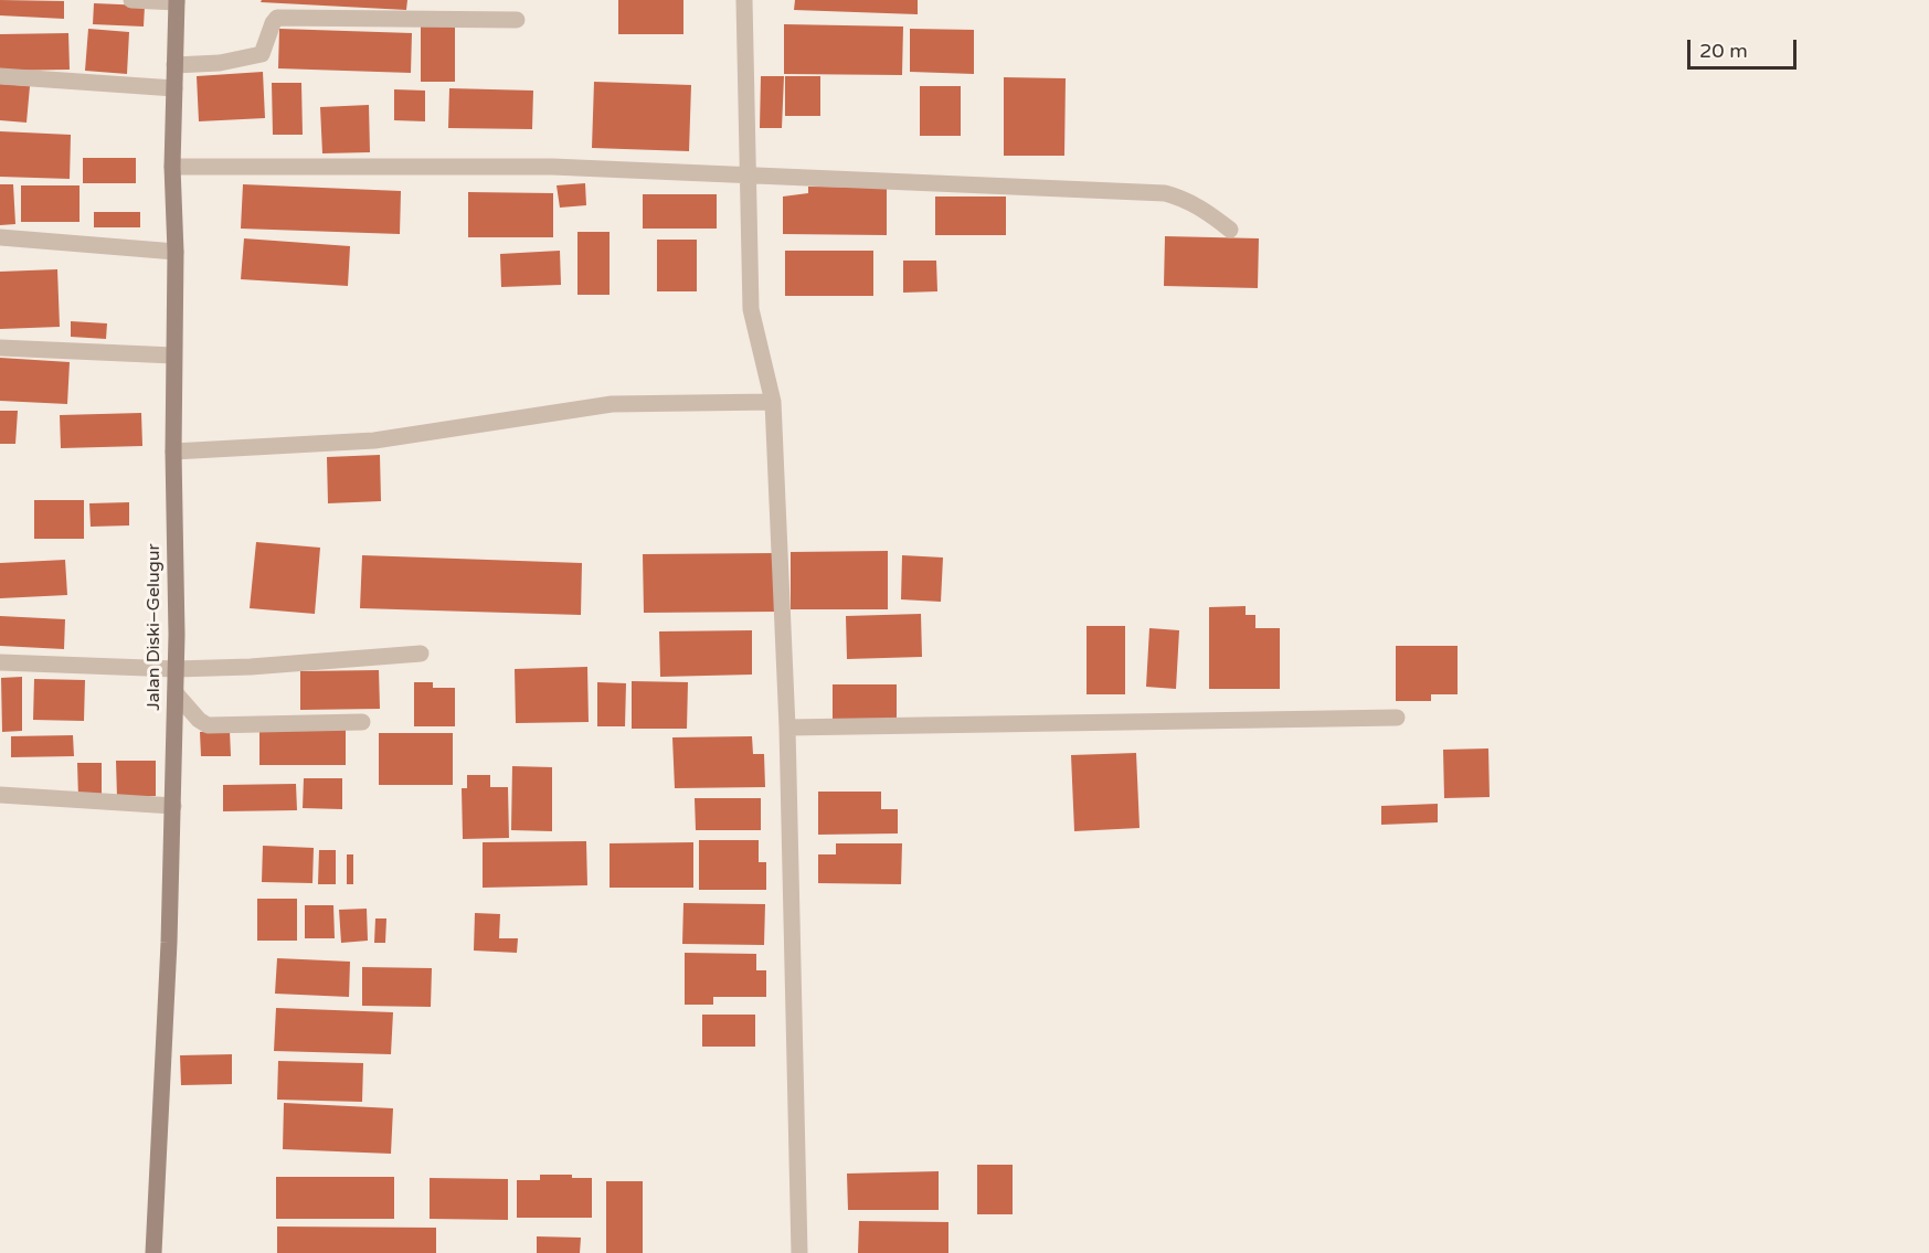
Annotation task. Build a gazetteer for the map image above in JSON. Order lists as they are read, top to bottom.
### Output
{
  "streets": {
    "main road": ["Jalan Diski–Gelugur"]
  },
  "scale_bar": "20 m"
}
